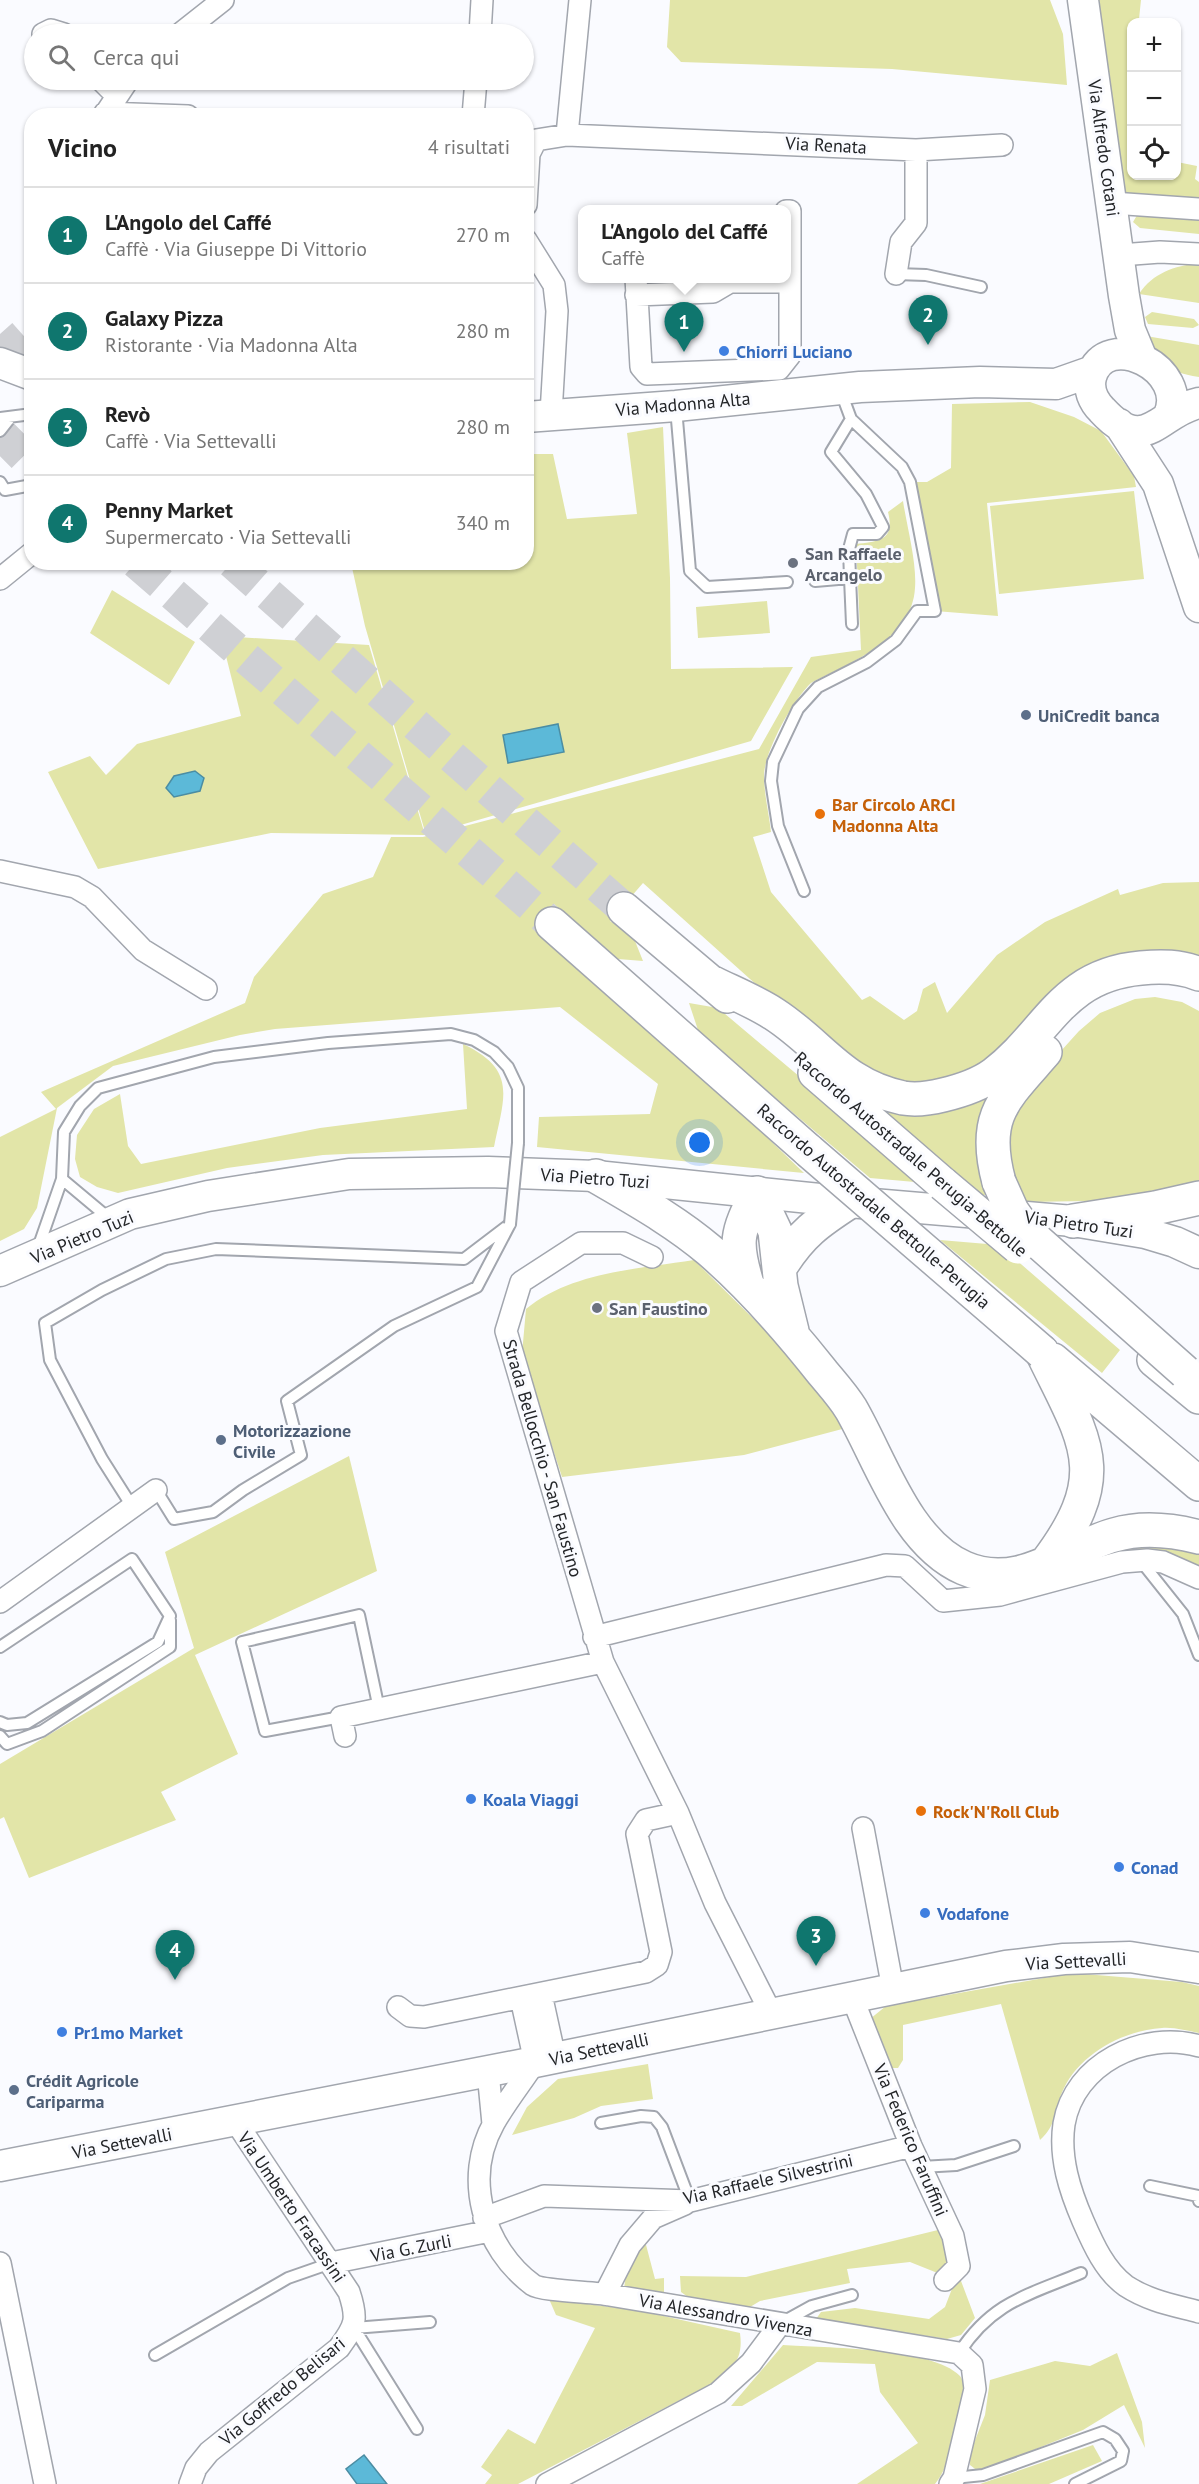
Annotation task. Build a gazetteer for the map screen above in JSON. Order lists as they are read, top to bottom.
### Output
{
  "streets": {
    "highway": ["Raccordo Autostradale Perugia-Bettolle", "Raccordo Autostradale Bettolle-Perugia"],
    "main road": [
      "Via Alfredo Cotani",
      "Via Madonna Alta",
      "Via Pietro Tuzi",
      "Via Settevalli"
    ],
    "street": [
      "Via Renata",
      "Strada Bellocchio - San Faustino",
      "Via Federico Faruffini",
      "Via Raffaele Silvestrini",
      "Via Umberto Fracassini",
      "Via G. Zurli",
      "Via Alessandro Vivenza",
      "Via Goffredo Belisari"
    ]
  },
  "crossings": [
    ["Via Alfredo Cotani", "Via Madonna Alta"],
    ["Strada Bellocchio - San Faustino", "Via Settevalli"],
    ["Via Settevalli", "Via Federico Faruffini"],
    ["Via Settevalli", "Via Umberto Fracassini"],
    ["Via Settevalli", "Via Alessandro Vivenza"],
    ["Via Federico Faruffini", "Via Raffaele Silvestrini"],
    ["Via Raffaele Silvestrini", "Via G. Zurli"],
    ["Via Raffaele Silvestrini", "Via Alessandro Vivenza"],
    ["Via Umberto Fracassini", "Via G. Zurli"],
    ["Via Umberto Fracassini", "Via Goffredo Belisari"],
    ["Via G. Zurli", "Via Alessandro Vivenza"]
  ],
  "places": [
    "Chiorri Luciano",
    "San Raffaele Arcangelo",
    "UniCredit banca",
    "Bar Circolo ARCI Madonna Alta",
    "San Faustino",
    "Motorizzazione Civile",
    "Koala Viaggi",
    "Rock'N'Roll Club",
    "Conad",
    "Vodafone",
    "Pr1mo Market",
    "Crédit Agricole Cariparma"
  ],
  "page": {
    "map_buttons": ["+", "−"],
    "search": "Cerca qui",
    "heading": ["Vicino", "4 risultati"],
    "list": [
      {
        "mark": "1",
        "name": "L'Angolo del Caffé",
        "note": "Caffè · Via Giuseppe Di Vittorio",
        "value": "270 m"
      },
      {
        "mark": "2",
        "name": "Galaxy Pizza",
        "note": "Ristorante · Via Madonna Alta",
        "value": "280 m"
      },
      {
        "mark": "3",
        "name": "Revò",
        "note": "Caffè · Via Settevalli",
        "value": "280 m"
      },
      {
        "mark": "4",
        "name": "Penny Market",
        "note": "Supermercato · Via Settevalli",
        "value": "340 m"
      }
    ],
    "popup": ["L'Angolo del Caffé", "Caffè"],
    "pins": [
      "2",
      "1",
      "3",
      "4"
    ]
  }
}
